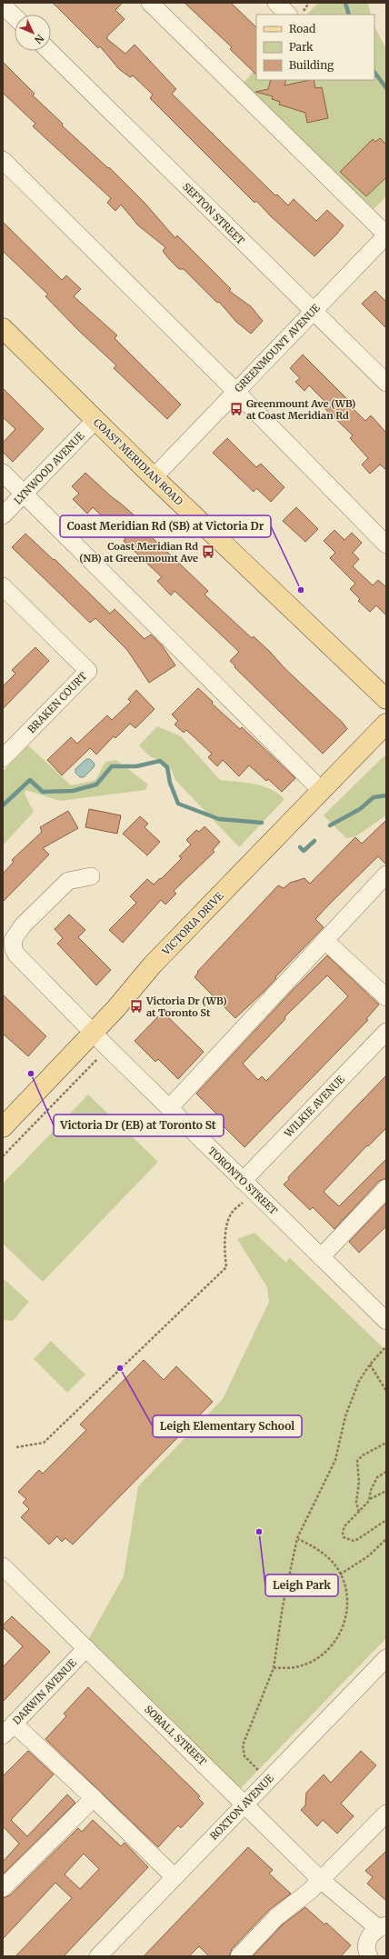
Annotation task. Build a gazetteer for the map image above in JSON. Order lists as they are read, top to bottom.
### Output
{
  "streets": {
    "main road": ["COAST MERIDIAN ROAD", "VICTORIA DRIVE"],
    "street": [
      "SEFTON STREET",
      "GREENMOUNT AVENUE",
      "LYNWOOD AVENUE",
      "BRAKEN COURT",
      "WILKIE AVENUE",
      "TORONTO STREET",
      "DARWIN AVENUE",
      "SOBALL STREET",
      "ROXTON AVENUE"
    ]
  },
  "crossings": [
    ["SEFTON STREET", "GREENMOUNT AVENUE"],
    ["GREENMOUNT AVENUE", "COAST MERIDIAN ROAD"],
    ["COAST MERIDIAN ROAD", "LYNWOOD AVENUE"],
    ["VICTORIA DRIVE", "TORONTO STREET"],
    ["WILKIE AVENUE", "TORONTO STREET"],
    ["DARWIN AVENUE", "SOBALL STREET"],
    ["SOBALL STREET", "ROXTON AVENUE"]
  ],
  "places": {
    "bus stop": ["Greenmount Ave (WB) at Coast Meridian Rd", "Coast Meridian Rd (NB) at Greenmount Ave", "Victoria Dr (WB) at Toronto St"],
    "other": [
      "Coast Meridian Rd (SB) at Victoria Dr",
      "Victoria Dr (EB) at Toronto St",
      "Leigh Elementary School",
      "Leigh Park"
    ]
  },
  "legend": ["Road", "Park", "Building"],
  "north": "bottom right"
}
